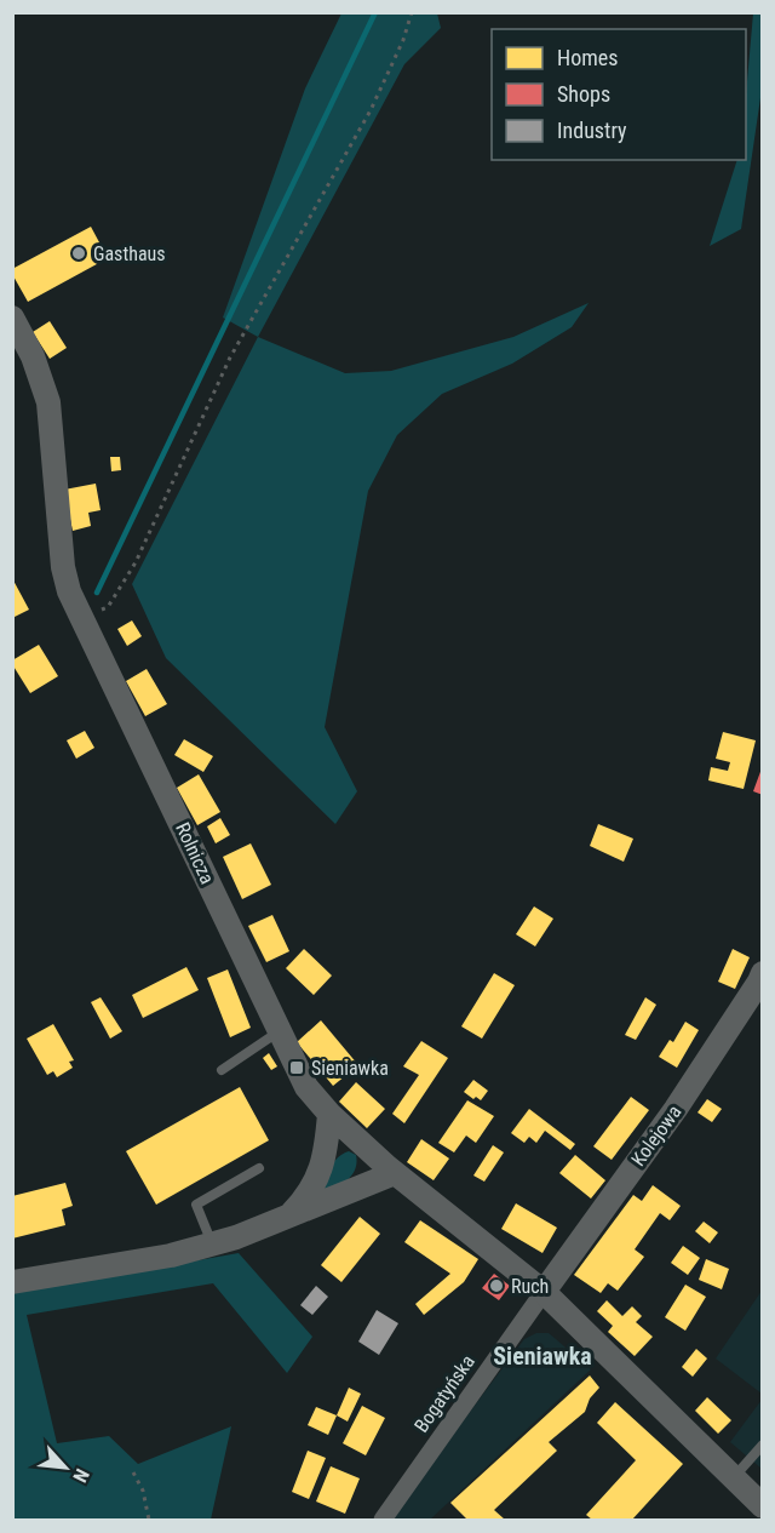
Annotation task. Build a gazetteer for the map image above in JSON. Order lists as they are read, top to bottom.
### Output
{
  "streets": {
    "street": ["Rolnicza", "Kolejowa", "Bogatyńska"]
  },
  "crossings": [
    ["Rolnicza", "Kolejowa"],
    ["Rolnicza", "Bogatyńska"],
    ["Kolejowa", "Bogatyńska"]
  ],
  "districts": ["Sieniawka"],
  "places": {
    "other": ["Gasthaus", "Ruch"],
    "transit": ["Sieniawka"]
  },
  "legend": ["Homes", "Shops", "Industry"],
  "north": "bottom right"
}
